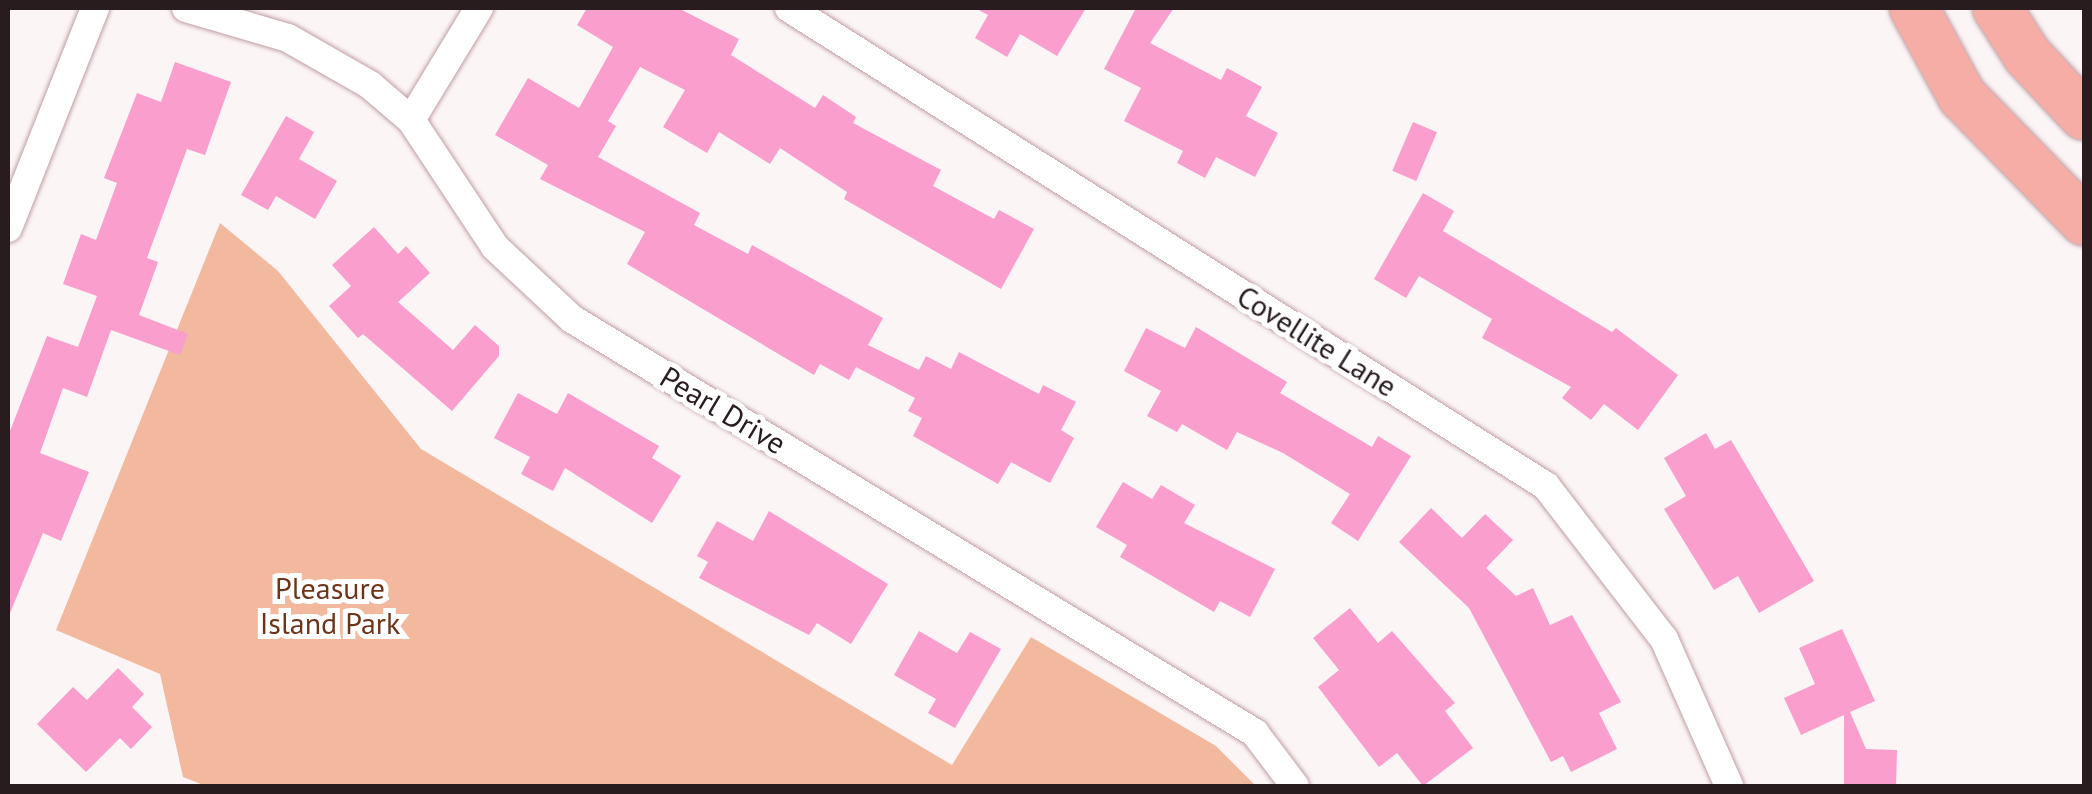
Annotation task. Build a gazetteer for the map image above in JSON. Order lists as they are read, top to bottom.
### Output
{
  "streets": {
    "street": ["Covellite Lane", "Pearl Drive"]
  },
  "parks": ["Pleasure Island Park"]
}
